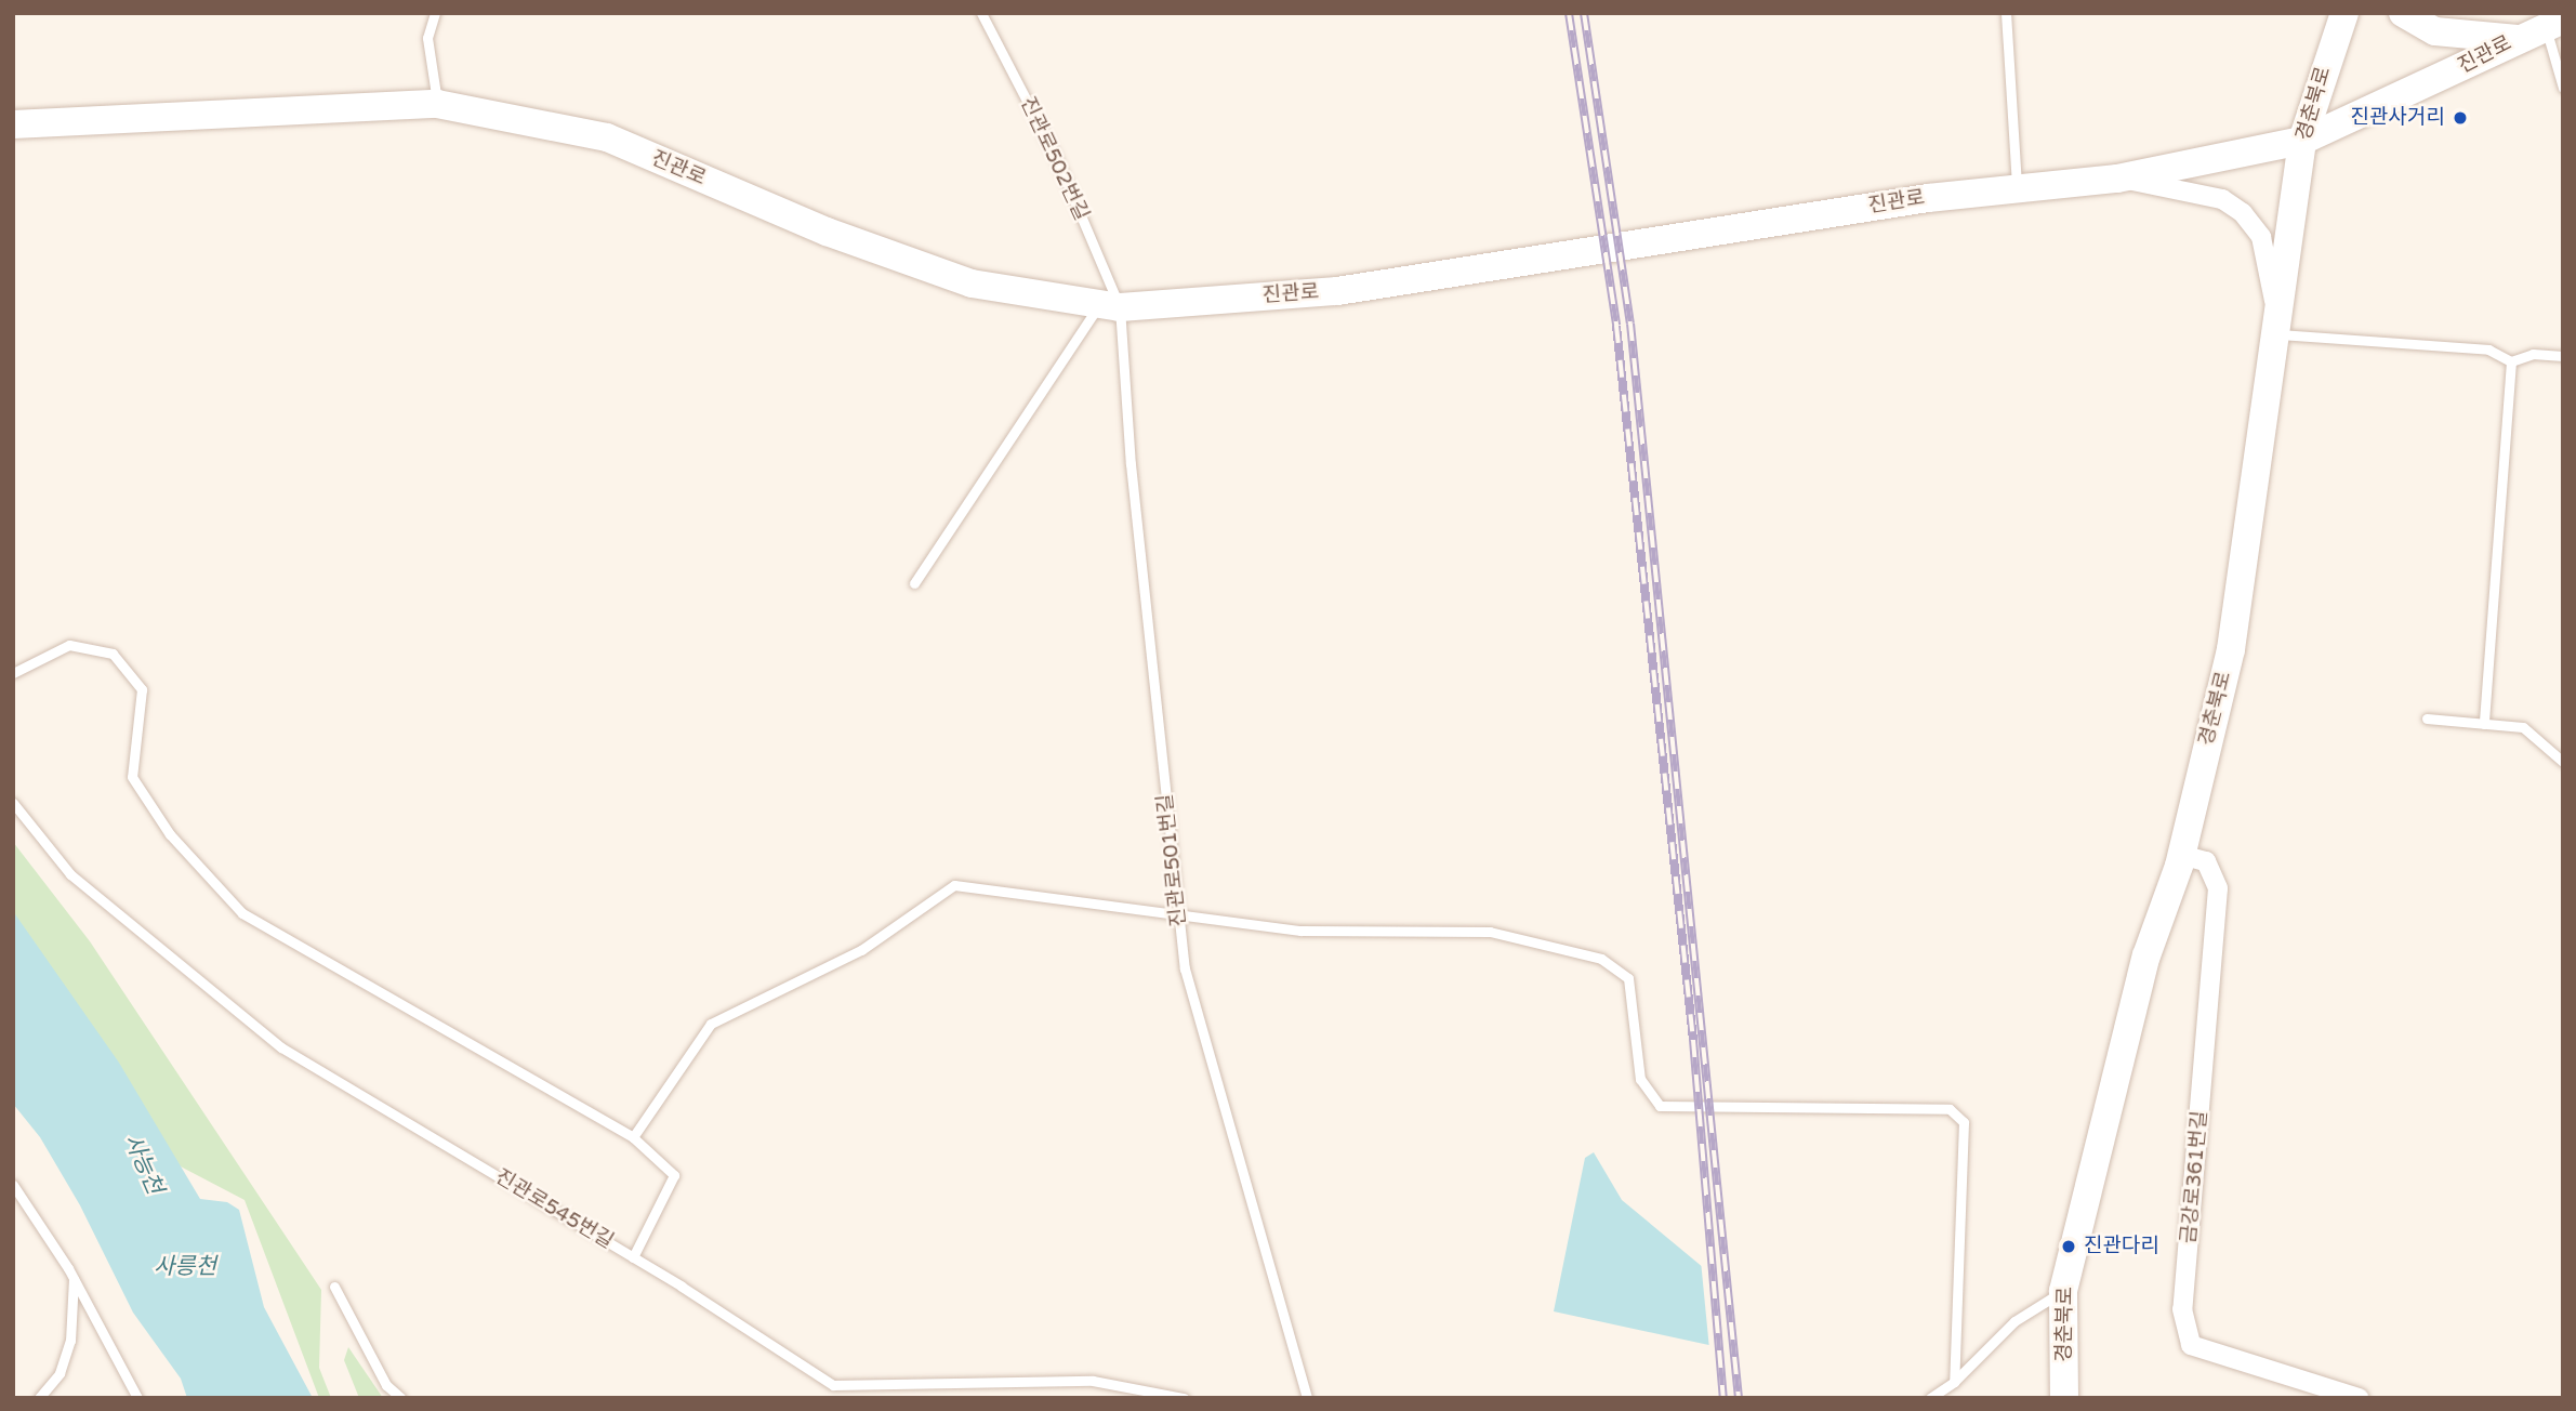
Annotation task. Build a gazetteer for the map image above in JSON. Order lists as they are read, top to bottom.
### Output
{
  "streets": {
    "street": ["진관로", "경춘북로", "금강로361번길"],
    "lane": ["진관로502번길", "진관로501번길", "진관로545번길"]
  },
  "crossings": [
    ["진관로", "경춘북로"],
    ["진관로", "진관로502번길"],
    ["진관로", "진관로501번길"],
    ["경춘북로", "금강로361번길"],
    ["진관로502번길", "진관로501번길"]
  ],
  "water": ["사능천", "사릉천"],
  "places": ["진관사거리", "진관다리"]
}
